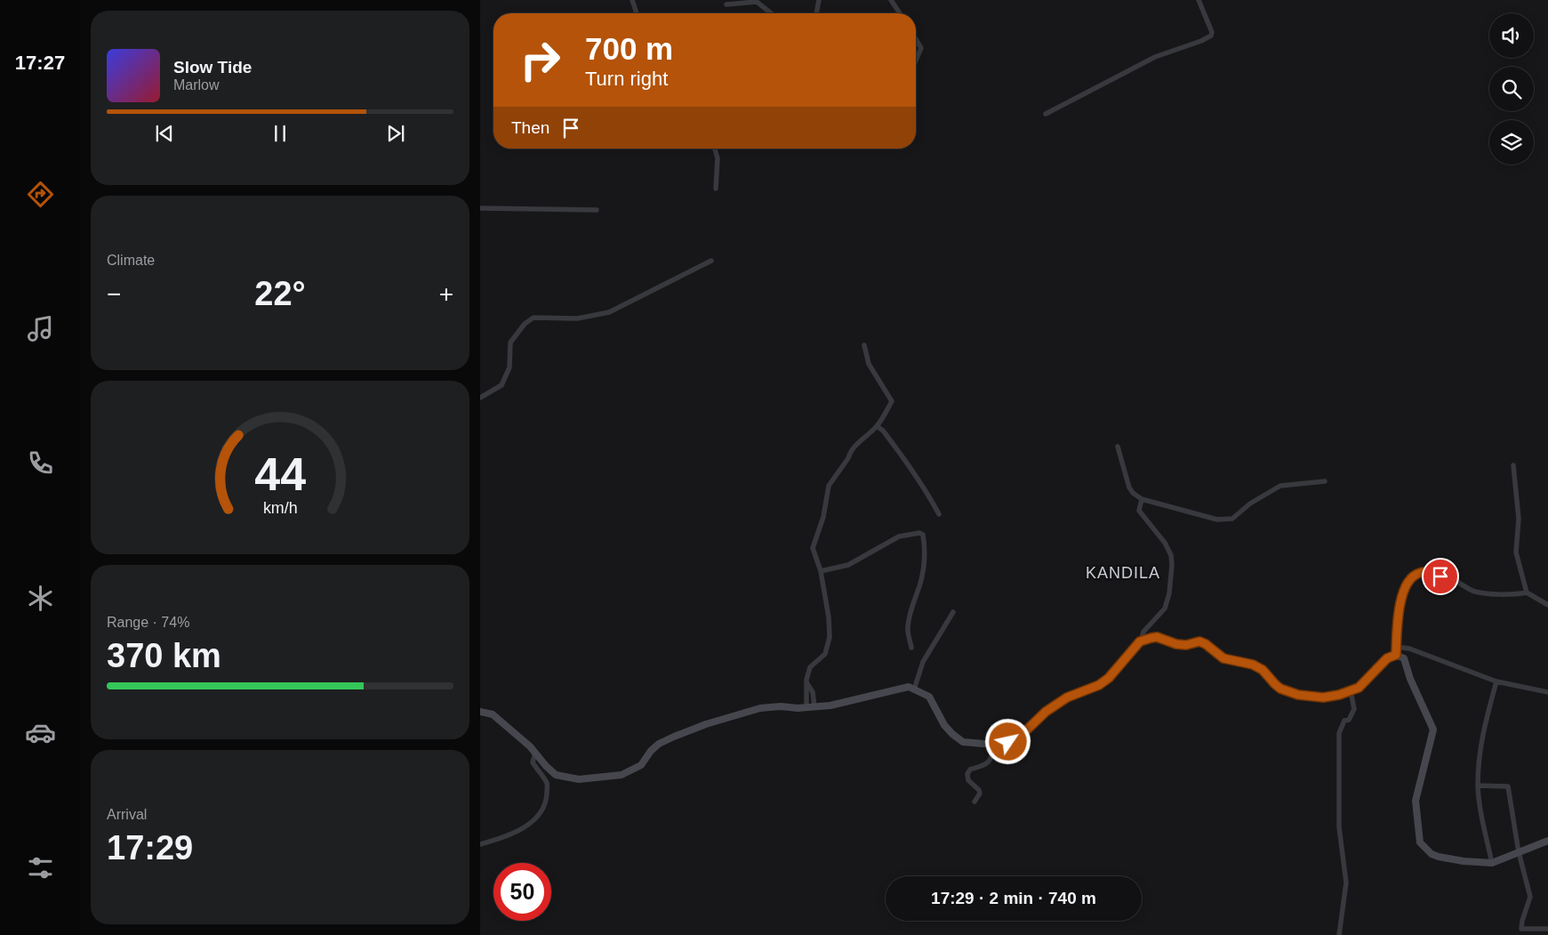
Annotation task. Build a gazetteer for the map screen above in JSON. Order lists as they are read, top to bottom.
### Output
{
  "districts": ["KANDILA"],
  "page": {
    "tabs": "17:27",
    "turn": ["700 m", "Turn right"],
    "song": ["Slow Tide", "Marlow"],
    "then": "Then",
    "tile": [
      "Climate",
      ["Range · 74%", "370 km"],
      ["Arrival", "17:29"]
    ],
    "heat": ["−", "22°", "+"],
    "limit": "50",
    "trip": "17:29 · 2 min · 740 m",
    "gauge": ["44", "km/h"]
  }
}
